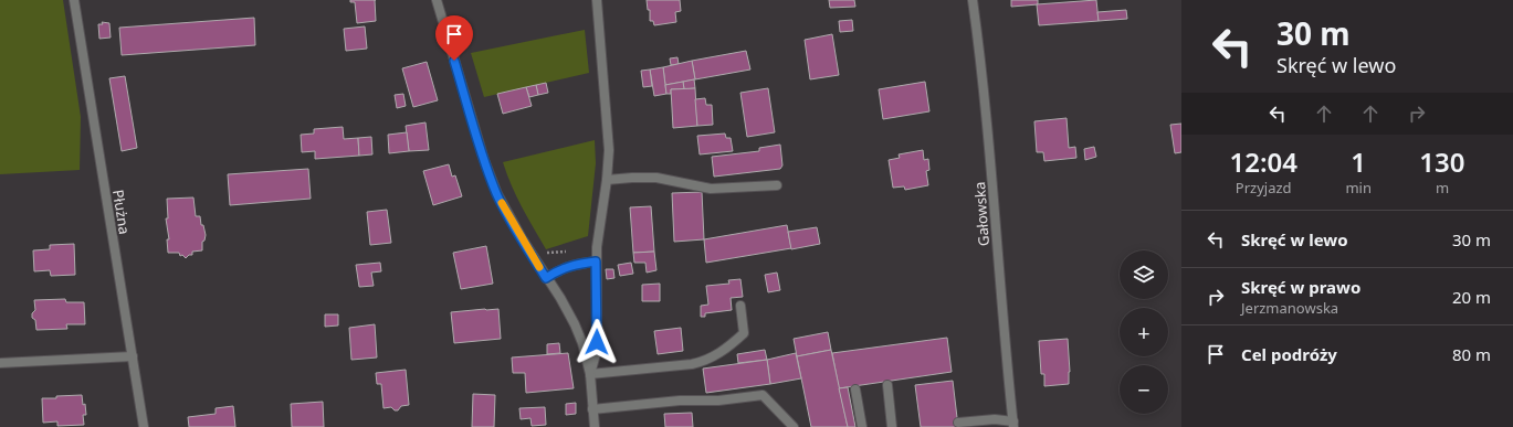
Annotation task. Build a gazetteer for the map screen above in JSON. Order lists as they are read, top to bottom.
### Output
{
  "streets": {
    "street": ["Płużna", "Gałowska"]
  },
  "page": {
    "turn": ["30 m", "Skręć w lewo"],
    "eta": [
      "12:04",
      "Przyjazd",
      "1",
      "min",
      "130",
      "m"
    ],
    "list": [
      {
        "name": "Skręć w lewo",
        "value": "30 m"
      },
      {
        "name": "Skręć w prawo",
        "note": "Jerzmanowska",
        "value": "20 m"
      },
      {
        "name": "Cel podróży",
        "value": "80 m"
      }
    ],
    "map_buttons": ["+", "−"]
  }
}
